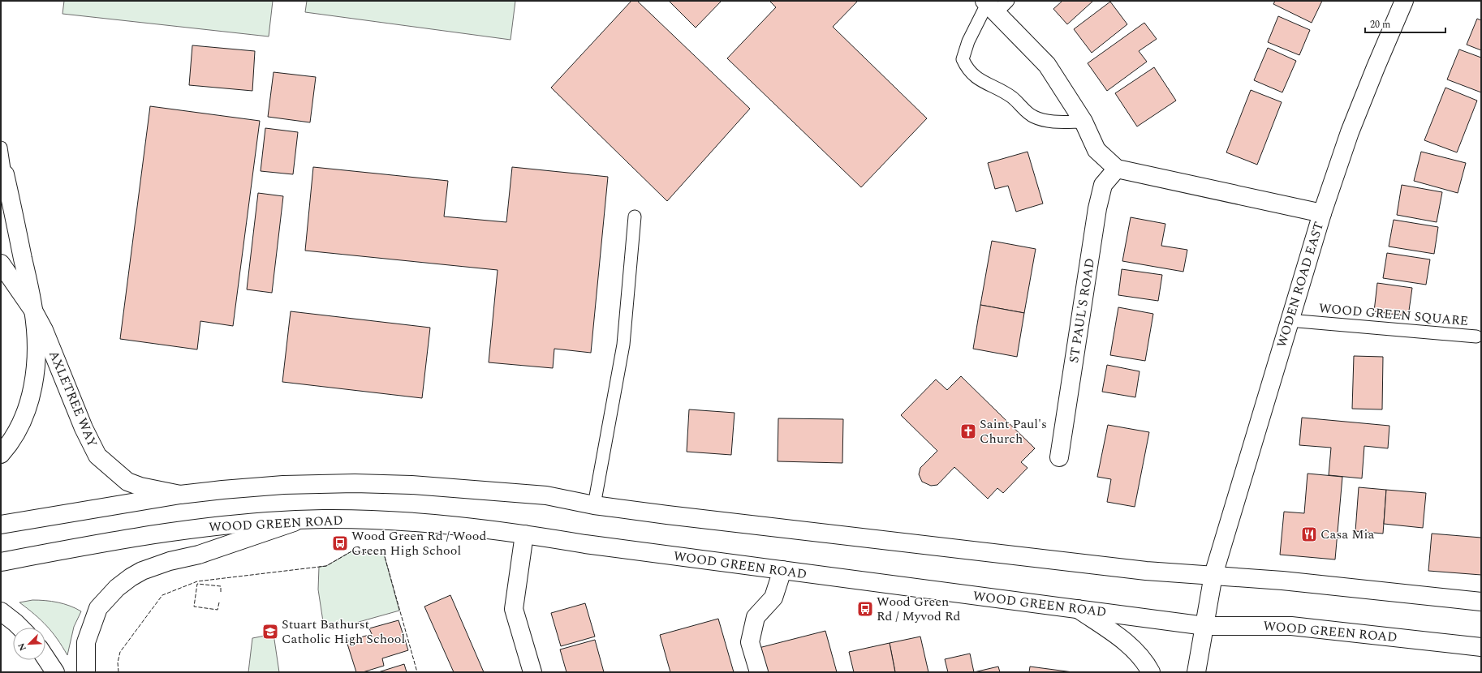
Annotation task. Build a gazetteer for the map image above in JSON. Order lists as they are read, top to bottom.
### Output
{
  "streets": {
    "main road": [
      "WODEN ROAD EAST",
      "ST PAUL'S ROAD",
      "AXLETREE WAY",
      "WOOD GREEN ROAD"
    ],
    "lane": ["WOOD GREEN SQUARE"]
  },
  "crossings": [
    ["WODEN ROAD EAST", "WOOD GREEN SQUARE"],
    ["WODEN ROAD EAST", "WOOD GREEN ROAD"]
  ],
  "places": {
    "church": ["Saint Paul's Church"],
    "restaurant": ["Casa Mia"],
    "bus stop": ["Wood Green Rd / Wood Green High School", "Wood Green Rd / Myvod Rd"],
    "school or university": ["Stuart Bathurst Catholic High School"]
  },
  "scale_bar": "20 m",
  "north": "bottom left"
}
